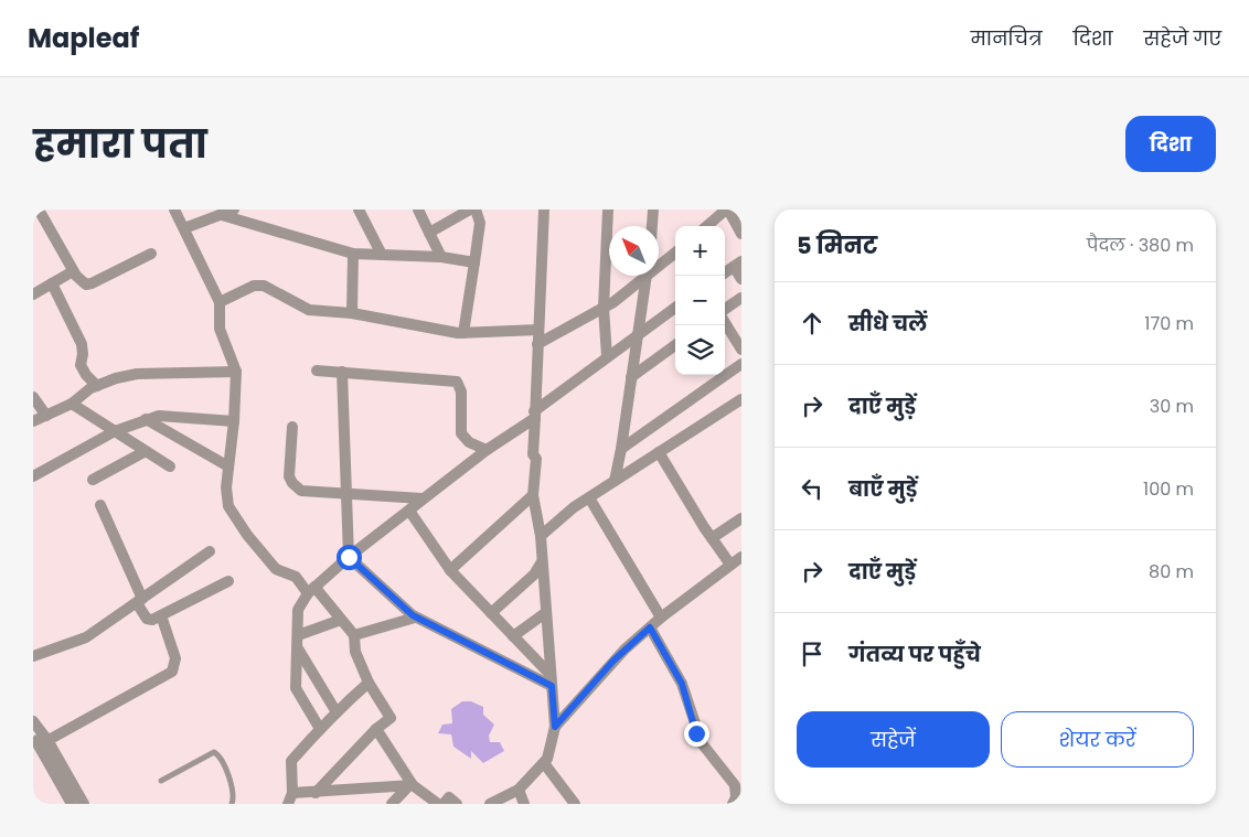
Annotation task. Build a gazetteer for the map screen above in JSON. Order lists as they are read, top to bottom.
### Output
{
  "north": "top left",
  "page": {
    "header": "Mapleaf",
    "nav": ["मानचित्र", "दिशा", "सहेजे गए"],
    "title": "हमारा पता",
    "buttons": [
      "दिशा",
      ["सहेजें", "शेयर करें"]
    ],
    "heading": ["5 मिनट", "पैदल · 380 m"],
    "map_buttons": ["+", "−"],
    "list": [
      ["सीधे चलें", "170 m"],
      ["दाएँ मुड़ें", "30 m"],
      ["बाएँ मुड़ें", "100 m"],
      ["दाएँ मुड़ें", "80 m"],
      "गंतव्य पर पहुँचे"
    ]
  }
}
